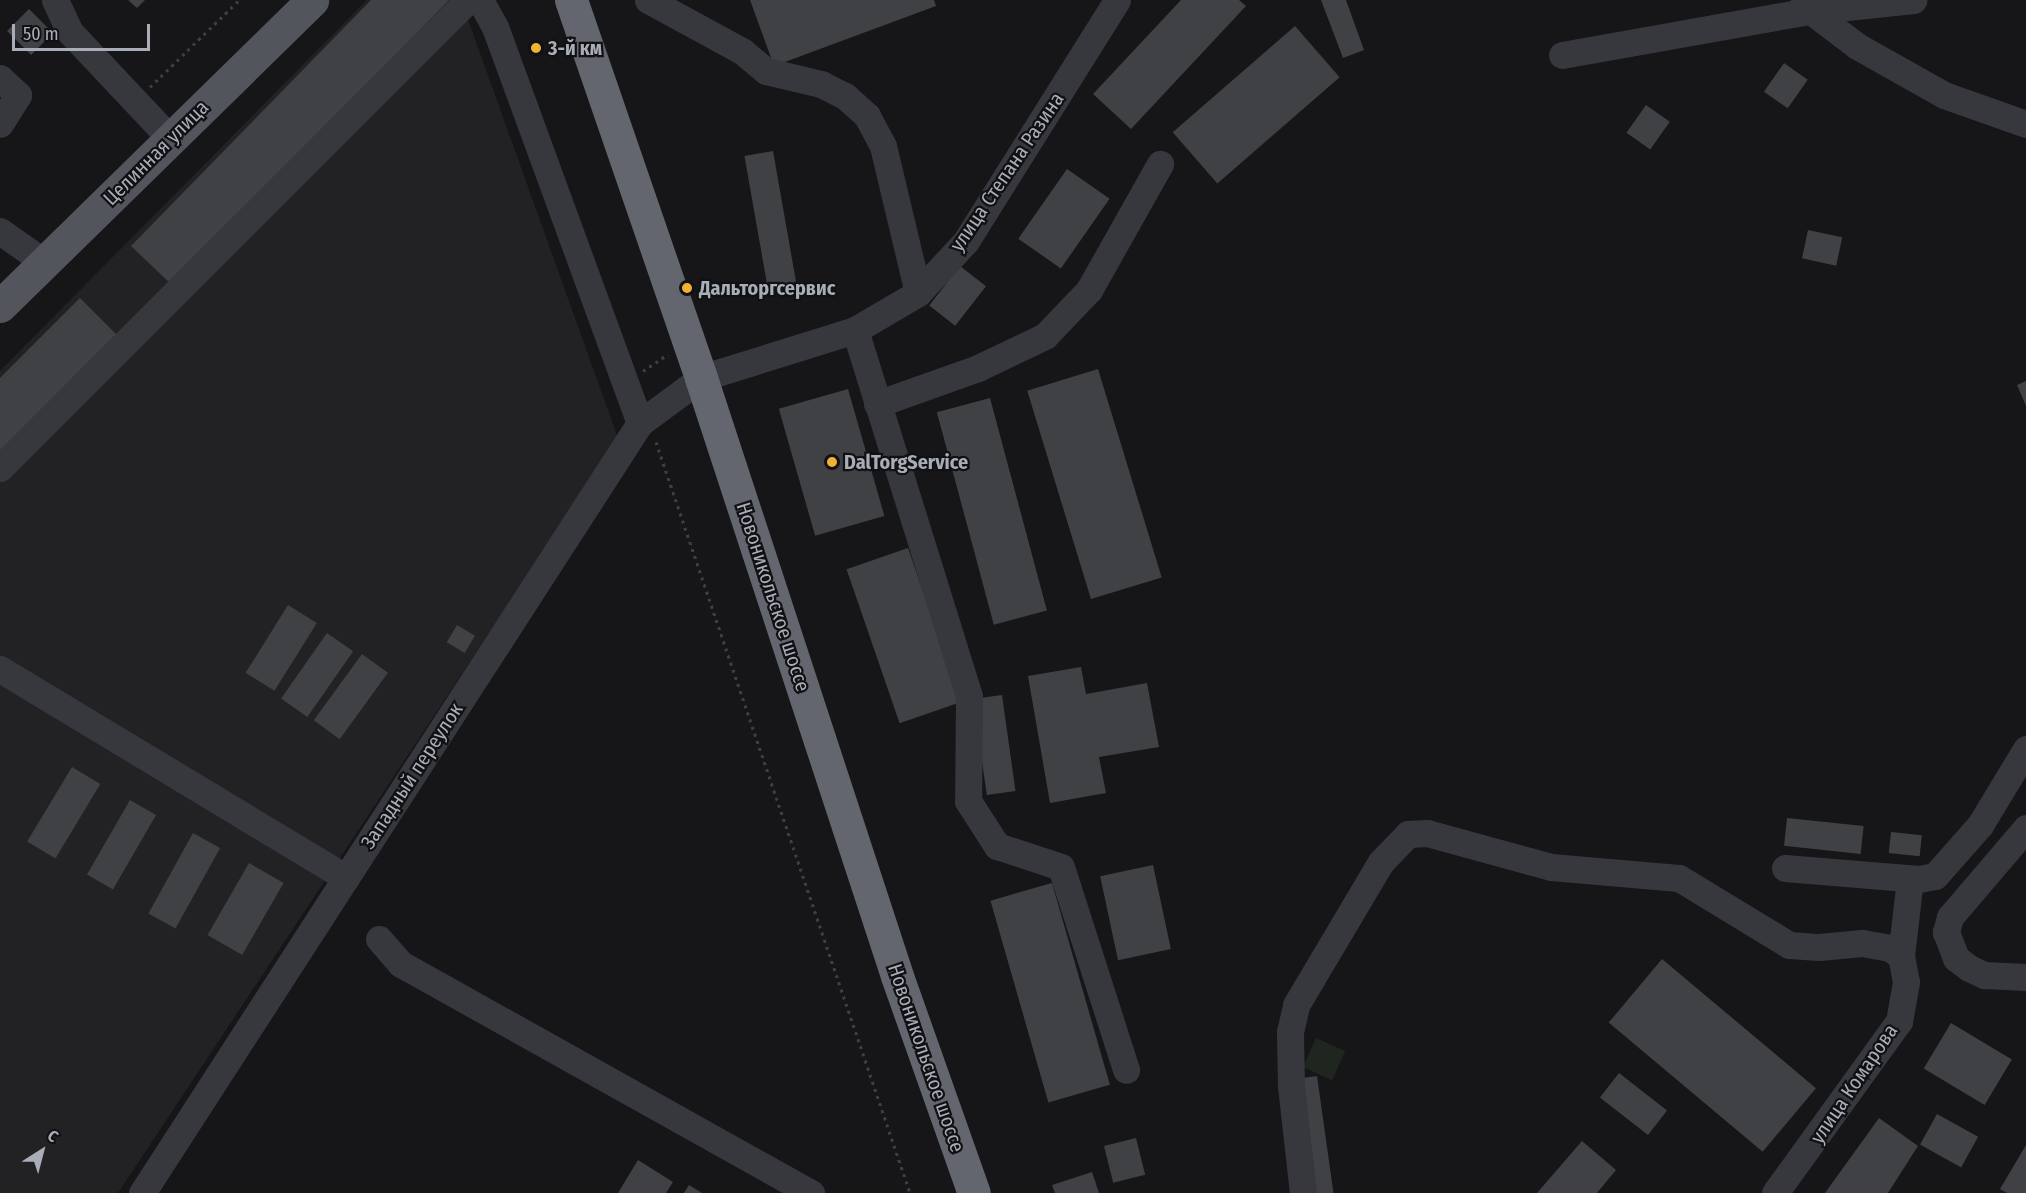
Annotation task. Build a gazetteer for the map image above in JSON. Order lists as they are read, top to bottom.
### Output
{
  "streets": {
    "highway": ["Новоникольское шоссе"],
    "main road": ["Целинная улица"],
    "street": ["улица Степана Разина", "Западный переулок", "улица Комарова"]
  },
  "crossings": [
    ["улица Степана Разина", "Новоникольское шоссе"],
    ["улица Степана Разина", "Западный переулок"],
    ["Новоникольское шоссе", "Западный переулок"]
  ],
  "places": ["3-й км", "Дальторгсервис", "DalTorgService"],
  "scale_bar": "50 m",
  "north": "top right"
}
